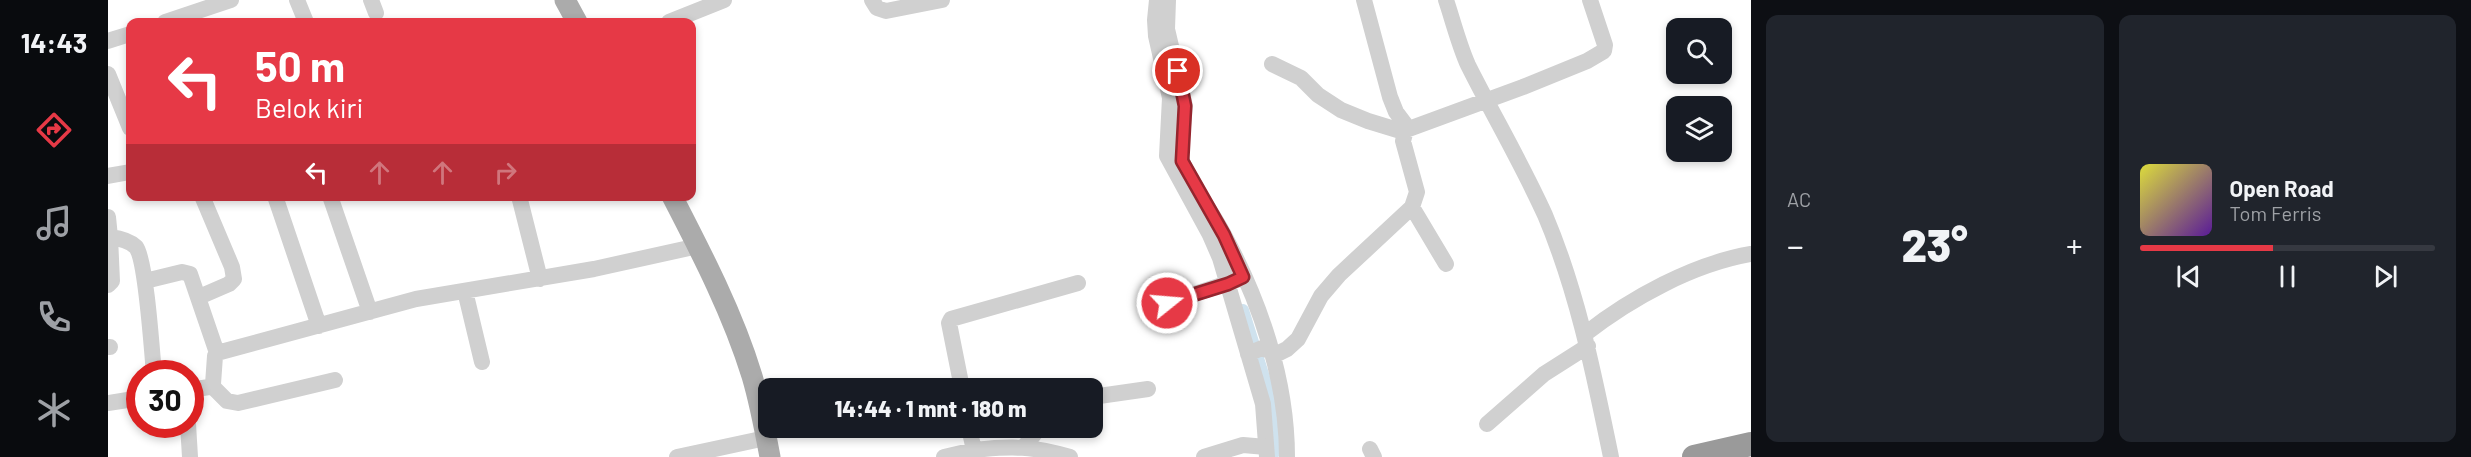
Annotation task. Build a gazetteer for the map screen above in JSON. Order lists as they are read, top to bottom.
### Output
{
  "page": {
    "tabs": "14:43",
    "tile": "AC",
    "turn": ["50 m", "Belok kiri"],
    "song": ["Open Road", "Tom Ferris"],
    "heat": ["−", "23°", "+"],
    "limit": "30",
    "trip": "14:44 · 1 mnt · 180 m"
  }
}
